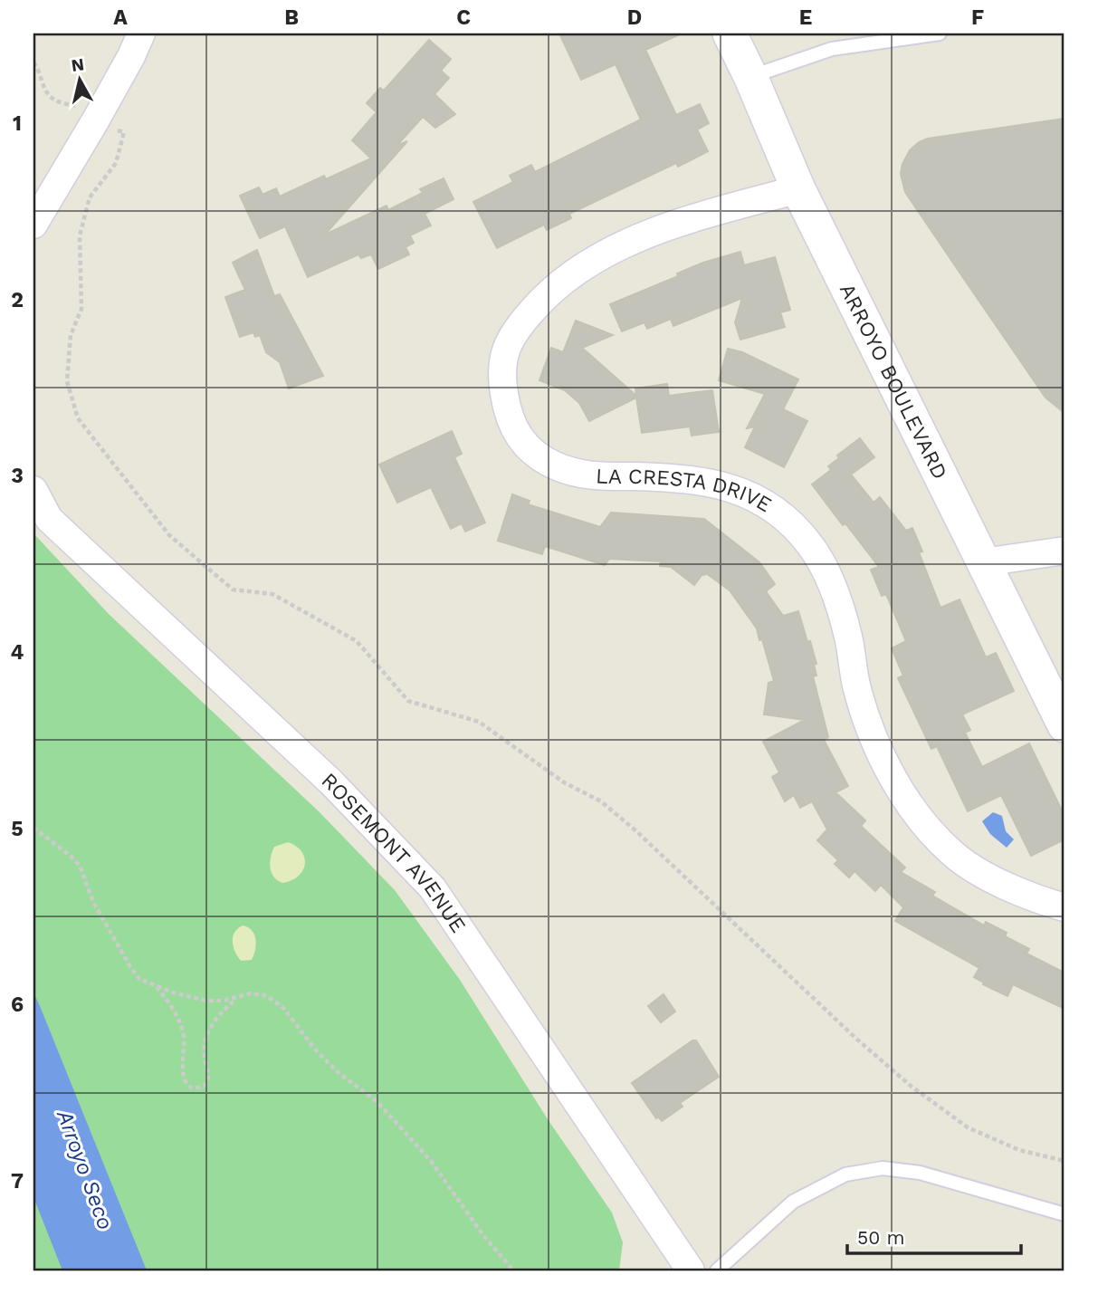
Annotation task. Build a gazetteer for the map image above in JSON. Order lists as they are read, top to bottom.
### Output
{
  "streets": {
    "street": ["ARROYO BOULEVARD", "LA CRESTA DRIVE", "ROSEMONT AVENUE"]
  },
  "crossings": [
    ["ARROYO BOULEVARD", "LA CRESTA DRIVE"]
  ],
  "water": ["Arroyo Seco"],
  "scale_bar": "50 m",
  "north": "top",
  "grid": {
    "columns": [
      "A",
      "B",
      "C",
      "D",
      "E",
      "F"
    ],
    "rows": [
      "1",
      "2",
      "3",
      "4",
      "5",
      "6",
      "7"
    ]
  }
}
